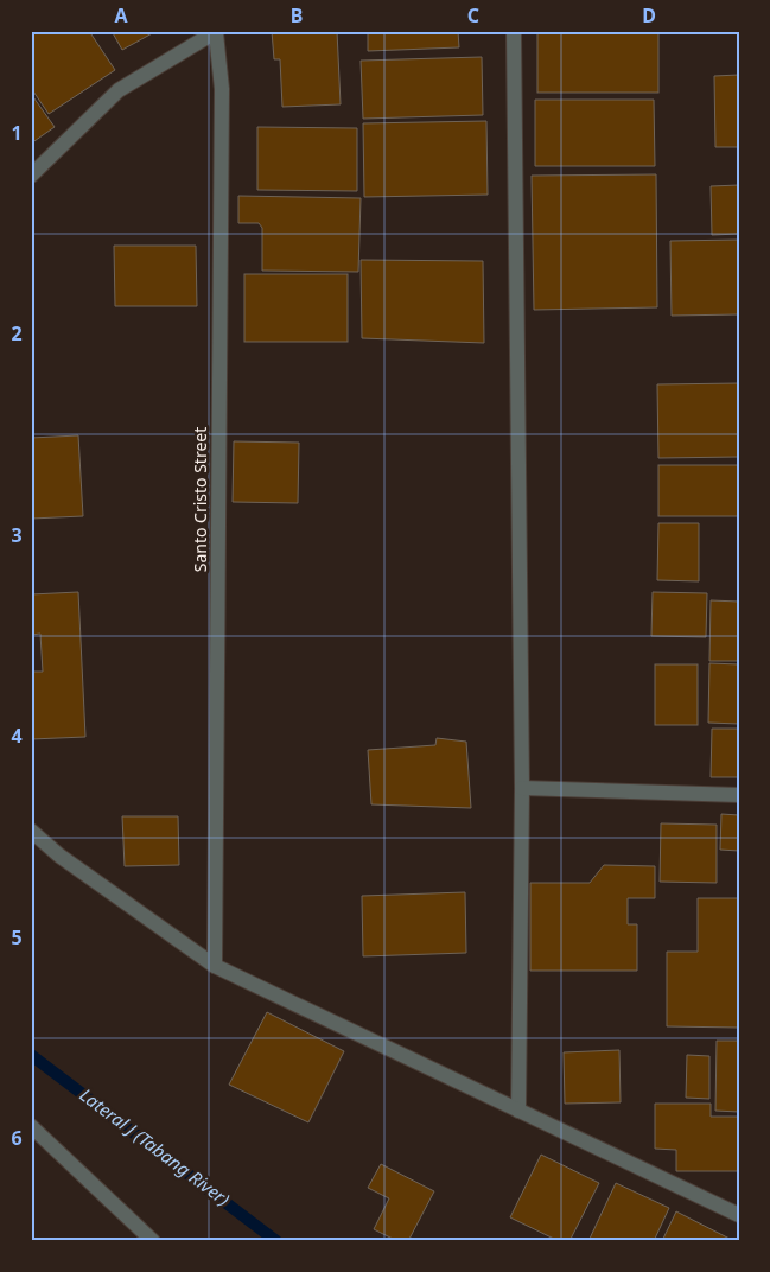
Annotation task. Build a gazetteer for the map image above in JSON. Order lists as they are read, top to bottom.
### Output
{
  "streets": {
    "street": ["Santo Cristo Street"]
  },
  "water": ["Lateral J (Tabang River)"],
  "grid": {
    "columns": [
      "A",
      "B",
      "C",
      "D"
    ],
    "rows": [
      "1",
      "2",
      "3",
      "4",
      "5",
      "6"
    ]
  }
}
